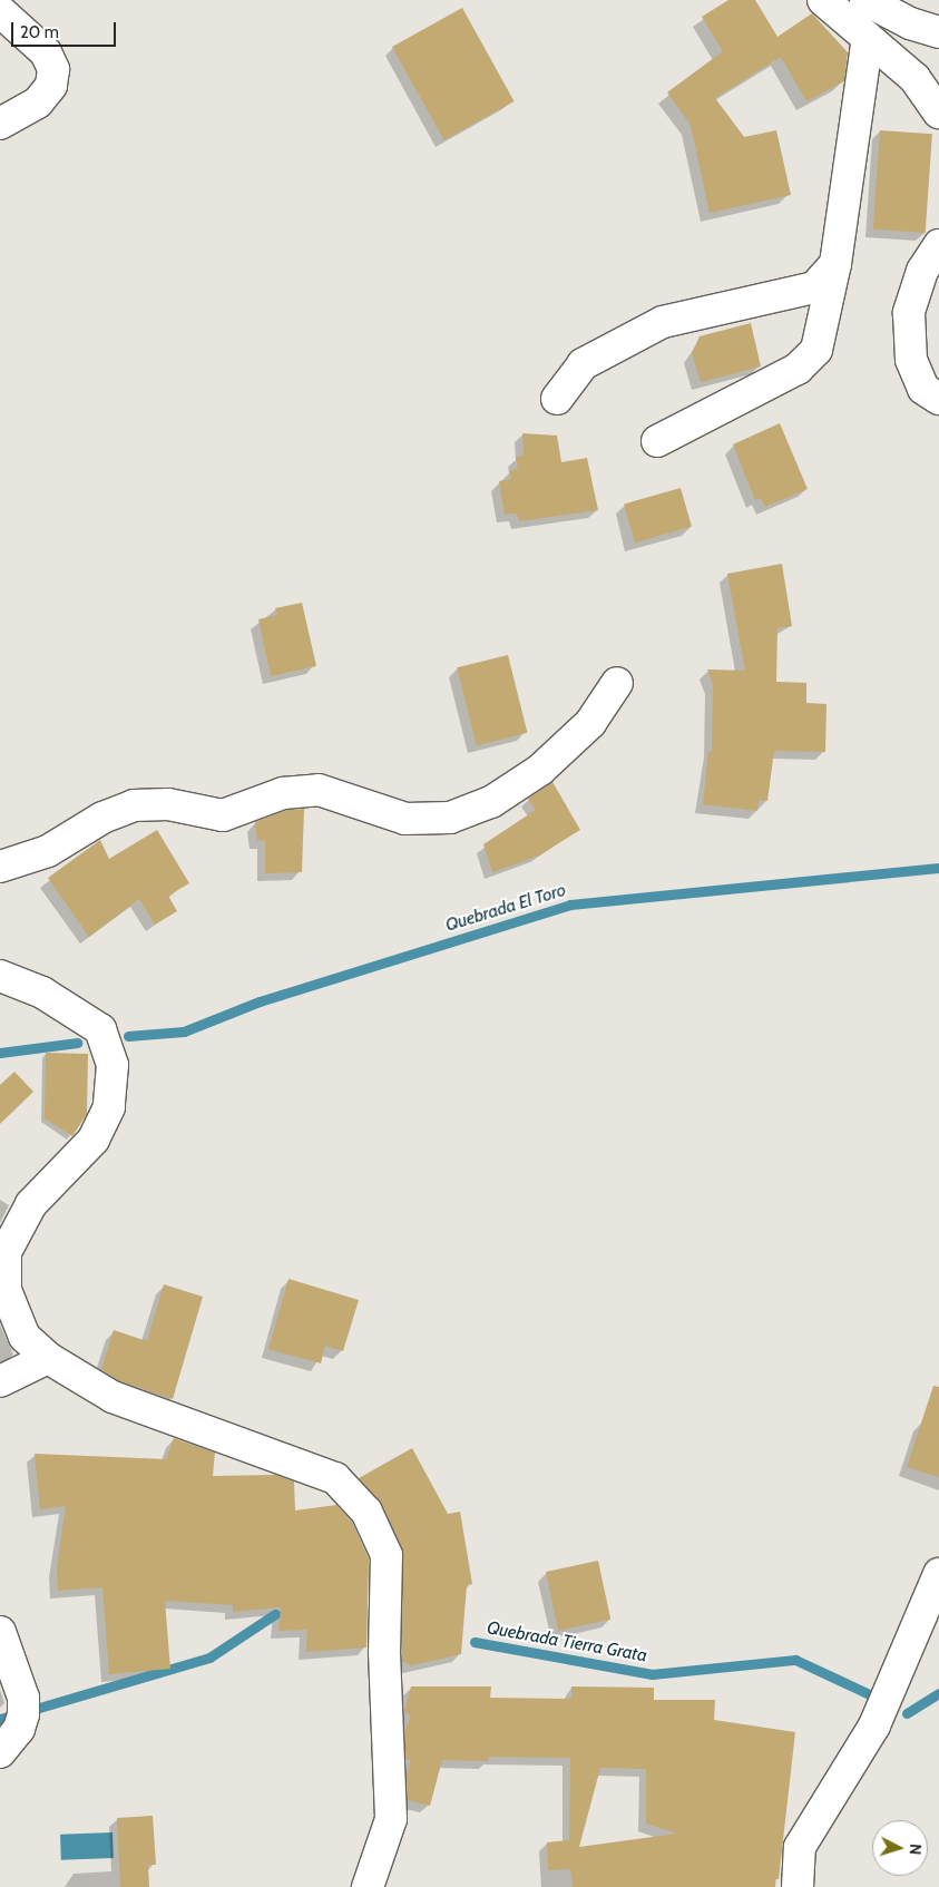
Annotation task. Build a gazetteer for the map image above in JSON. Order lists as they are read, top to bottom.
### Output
{
  "water": ["Quebrada El Toro", "Quebrada Tierra Grata"],
  "scale_bar": "20 m",
  "north": "right"
}
